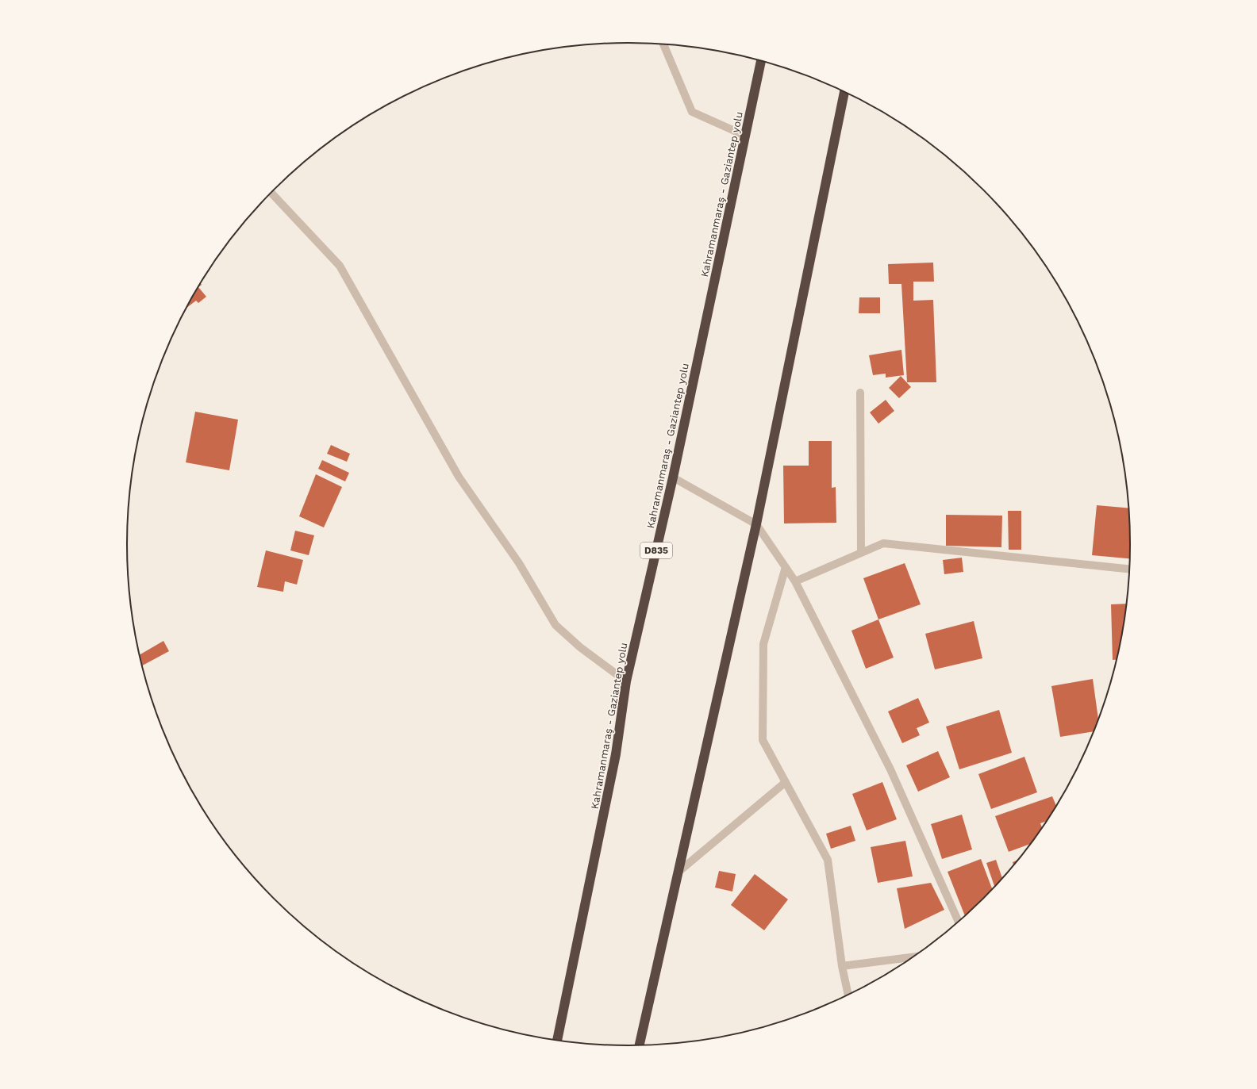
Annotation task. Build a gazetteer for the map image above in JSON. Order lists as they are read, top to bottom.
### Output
{
  "streets": {
    "highway": ["Kahramanmaraş - Gaziantep yolu", "D835"]
  }
}
